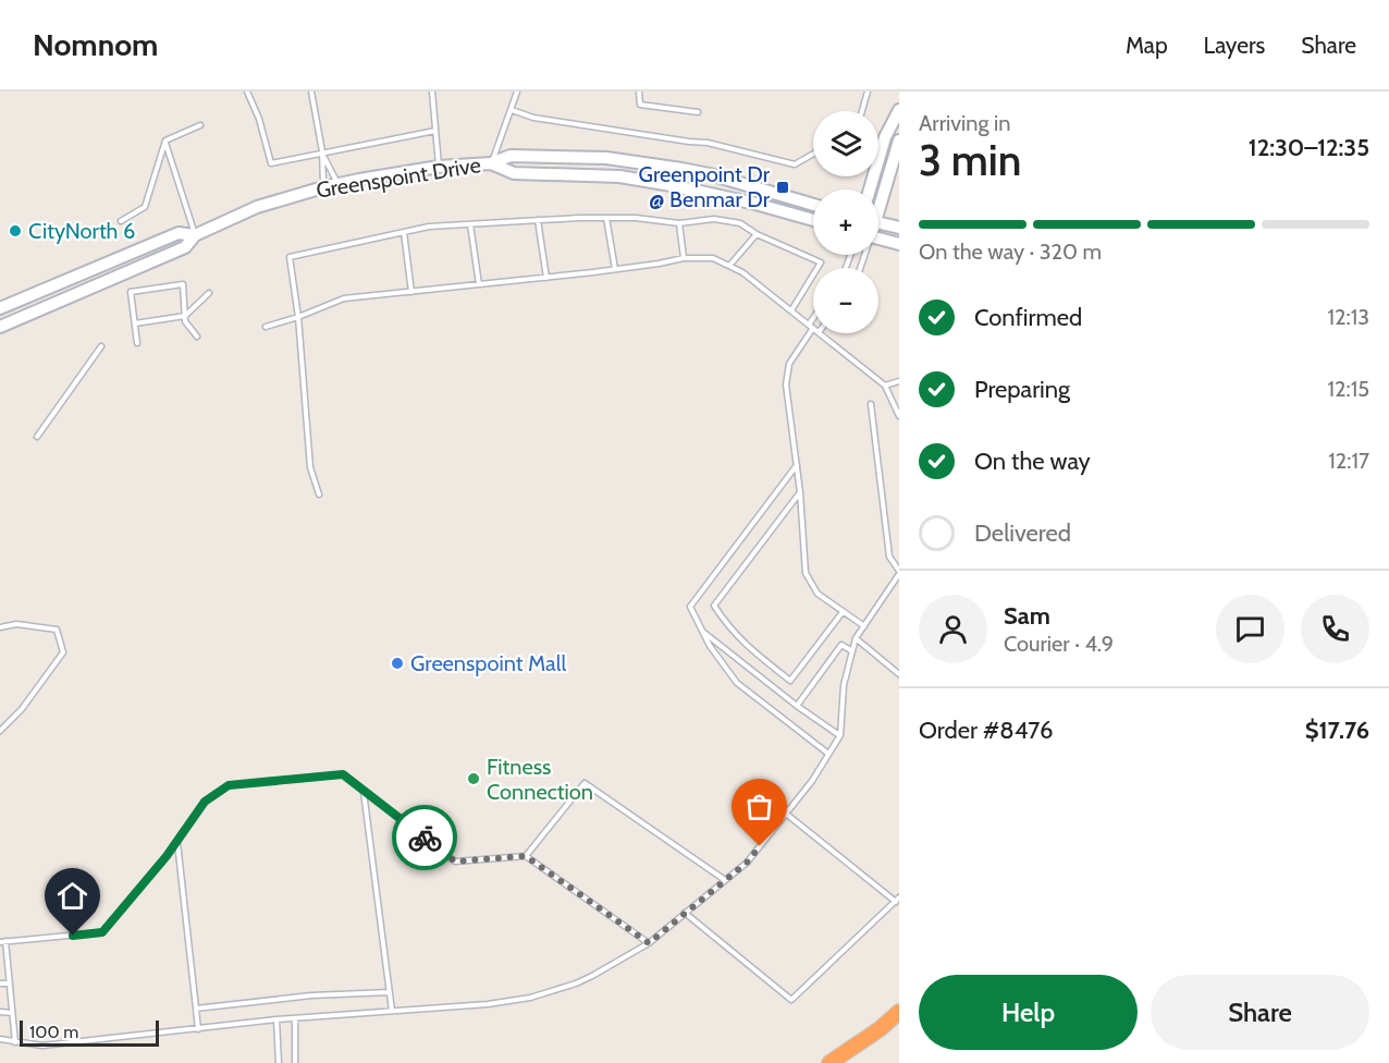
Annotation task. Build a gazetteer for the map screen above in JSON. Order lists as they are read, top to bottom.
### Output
{
  "streets": {
    "street": ["Greenspoint Drive"]
  },
  "places": {
    "transit": ["Greenpoint Dr @ Benmar Dr"],
    "other": ["CityNorth 6", "Greenspoint Mall", "Fitness Connection"]
  },
  "scale_bar": "100 m",
  "page": {
    "header": "Nomnom",
    "nav": ["Map", "Layers", "Share"],
    "heading": ["3 min", "Arriving in", "12:30–12:35"],
    "panel": [
      "Sam",
      "Courier · 4.9",
      "Order #8476",
      "$17.76"
    ],
    "map_buttons": ["+", "−"],
    "bar": "On the way · 320 m",
    "list": [
      ["Confirmed", "12:13"],
      ["Preparing", "12:15"],
      ["On the way", "12:17"],
      "Delivered"
    ],
    "buttons": ["Help", "Share"],
    "scale": "100 m"
  }
}
